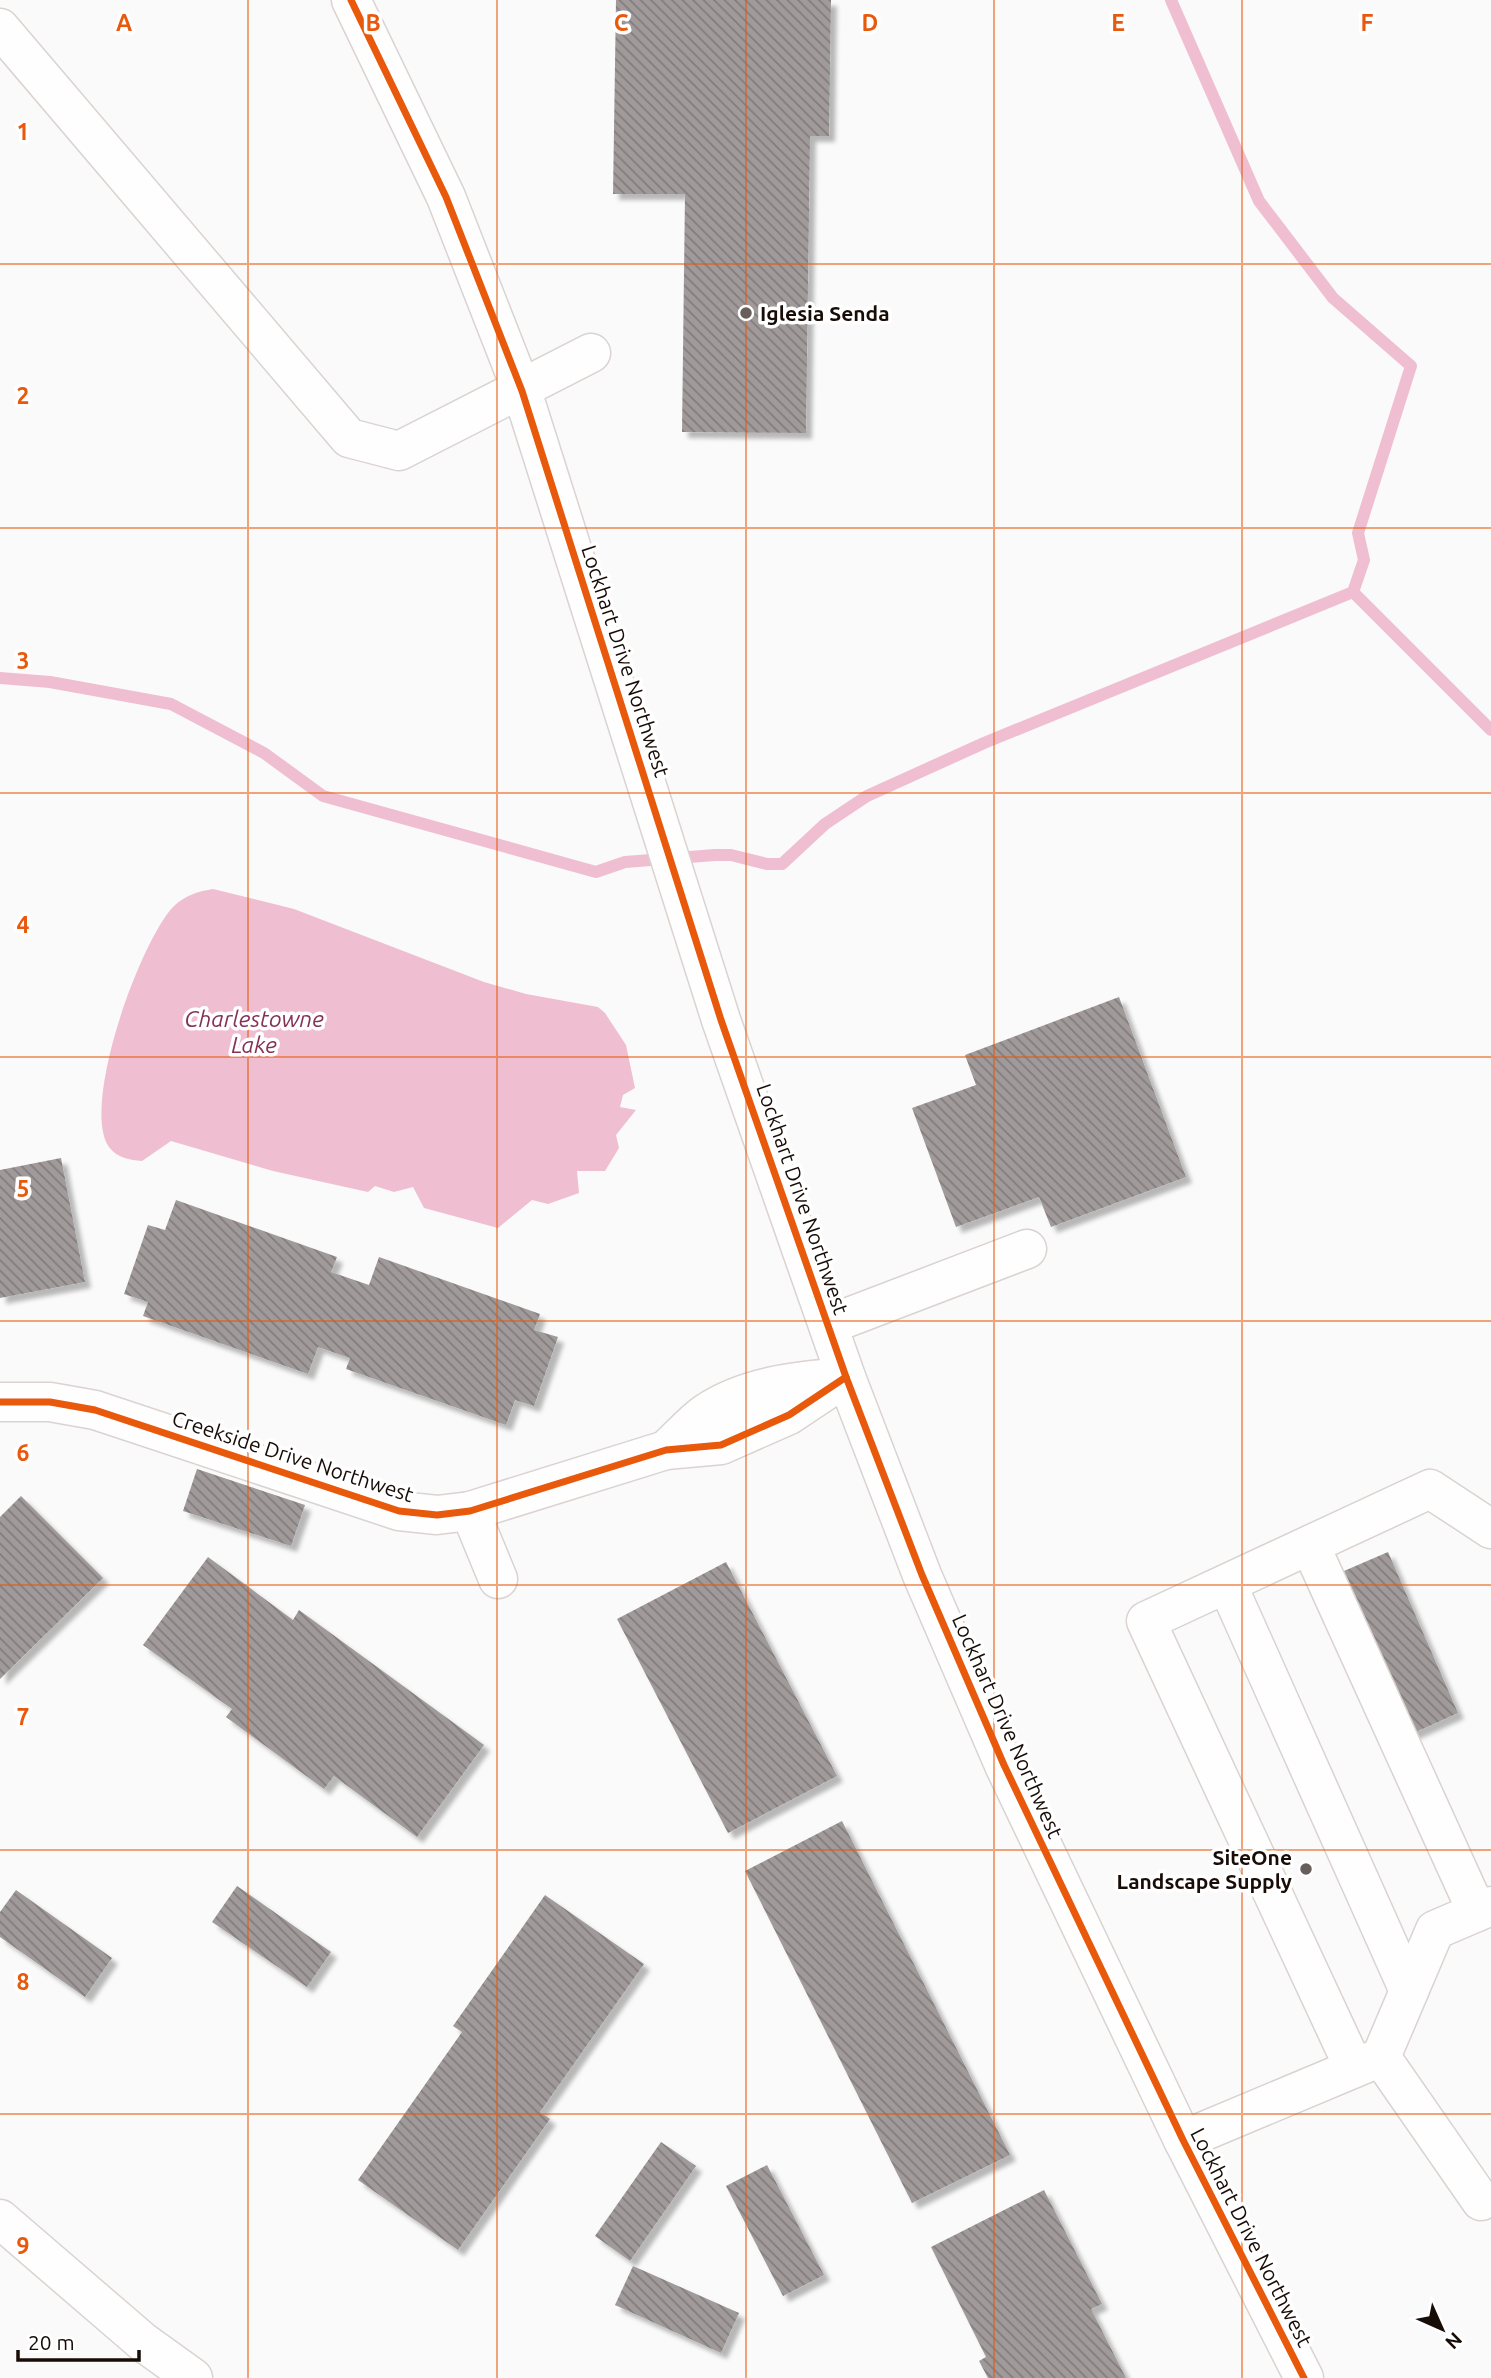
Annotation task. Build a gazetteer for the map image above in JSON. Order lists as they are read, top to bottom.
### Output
{
  "streets": {
    "street": ["Lockhart Drive Northwest", "Creekside Drive Northwest"]
  },
  "crossings": [
    ["Lockhart Drive Northwest", "Creekside Drive Northwest"]
  ],
  "water": ["Charlestowne Lake"],
  "places": ["Iglesia Senda", "SiteOne Landscape Supply"],
  "scale_bar": "20 m",
  "north": "bottom right",
  "grid": {
    "columns": [
      "A",
      "B",
      "C",
      "D",
      "E",
      "F"
    ],
    "rows": [
      "1",
      "2",
      "3",
      "4",
      "5",
      "6",
      "7",
      "8",
      "9"
    ]
  }
}
